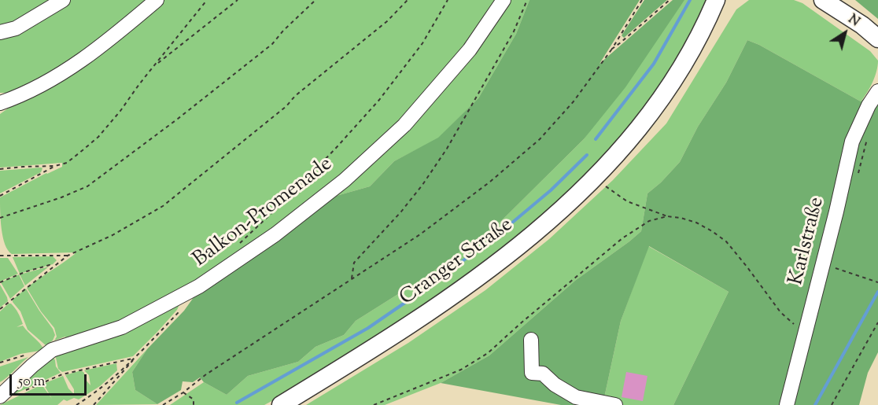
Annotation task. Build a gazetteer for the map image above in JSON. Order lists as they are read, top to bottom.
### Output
{
  "streets": {
    "main road": ["Cranger Straße"],
    "street": ["Balkon-Promenade", "Karlstraße"]
  },
  "scale_bar": "50 m",
  "north": "top right"
}
